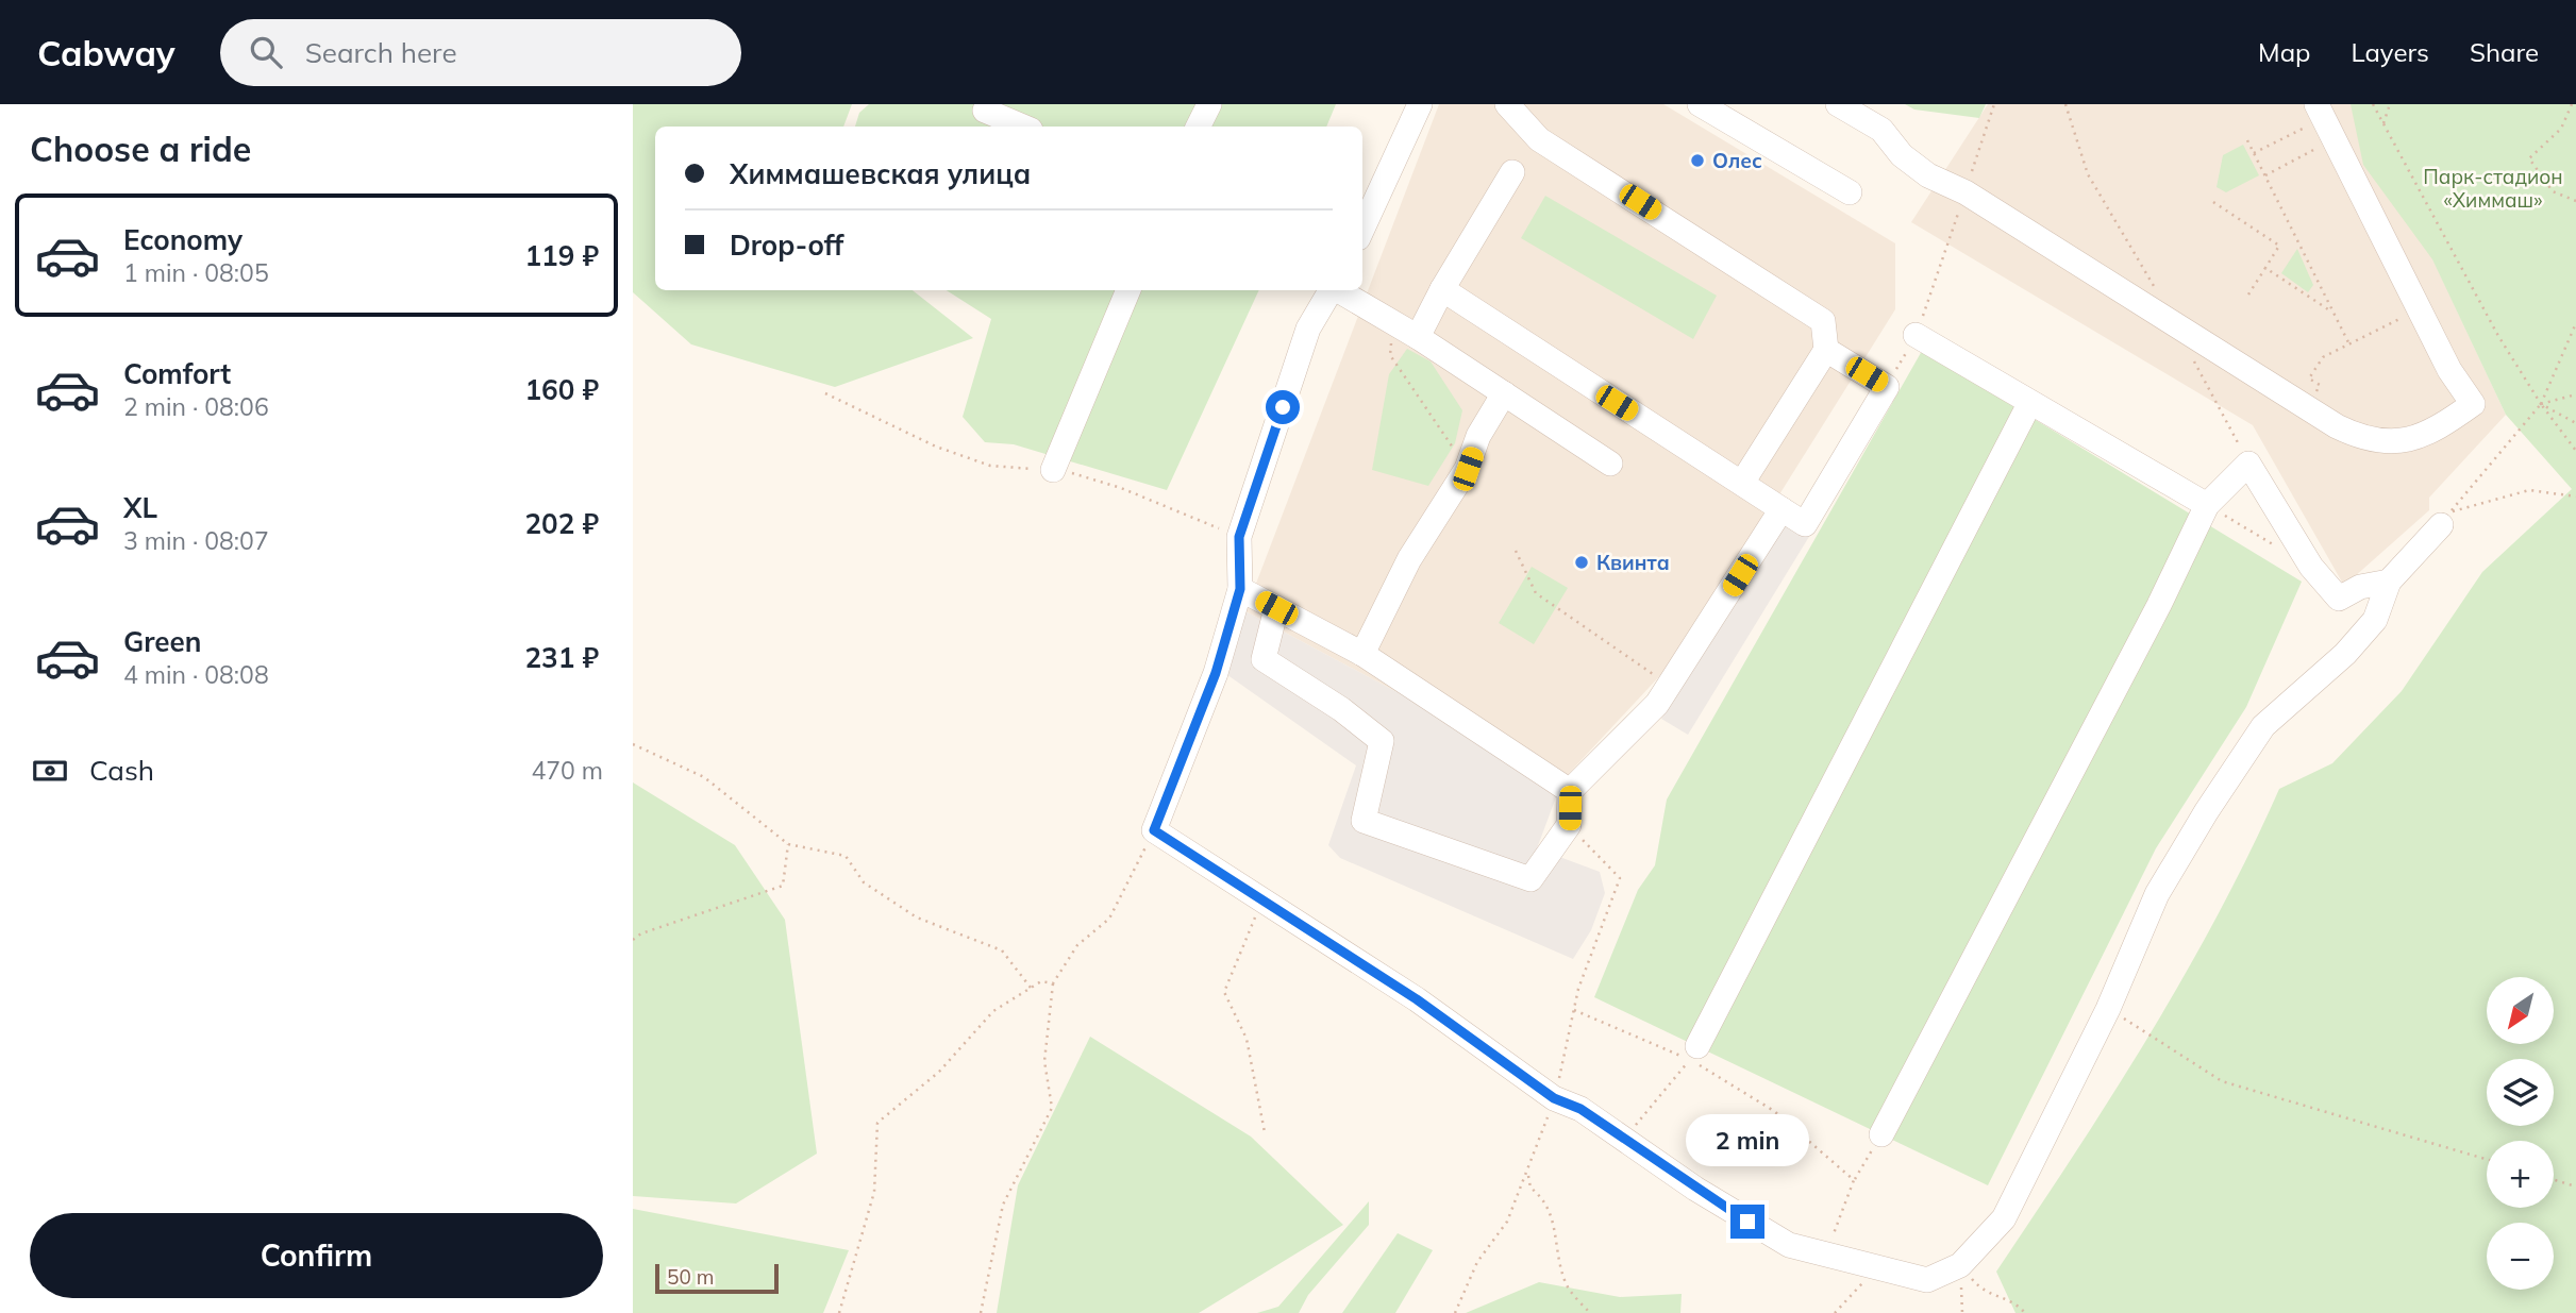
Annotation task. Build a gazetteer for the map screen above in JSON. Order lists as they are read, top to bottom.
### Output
{
  "parks": ["Парк-стадион «Химмаш»"],
  "places": ["Олес", "Квинта"],
  "scale_bar": "50 m",
  "north": "bottom left",
  "page": {
    "header": "Cabway",
    "search": "Search here",
    "nav": ["Map", "Layers", "Share"],
    "heading": "Choose a ride",
    "banner": ["Химмашевская улица", "Drop-off"],
    "list": [
      {
        "name": "Economy",
        "note": "1 min · 08:05",
        "value": "119 ₽"
      },
      {
        "name": "Comfort",
        "note": "2 min · 08:06",
        "value": "160 ₽"
      },
      {
        "name": "XL",
        "note": "3 min · 08:07",
        "value": "202 ₽"
      },
      {
        "name": "Green",
        "note": "4 min · 08:08",
        "value": "231 ₽"
      }
    ],
    "pay": ["Cash", "470 m"],
    "map_buttons": ["+", "−"],
    "bubble": "2 min",
    "buttons": "Confirm",
    "scale": "50 m"
  }
}
